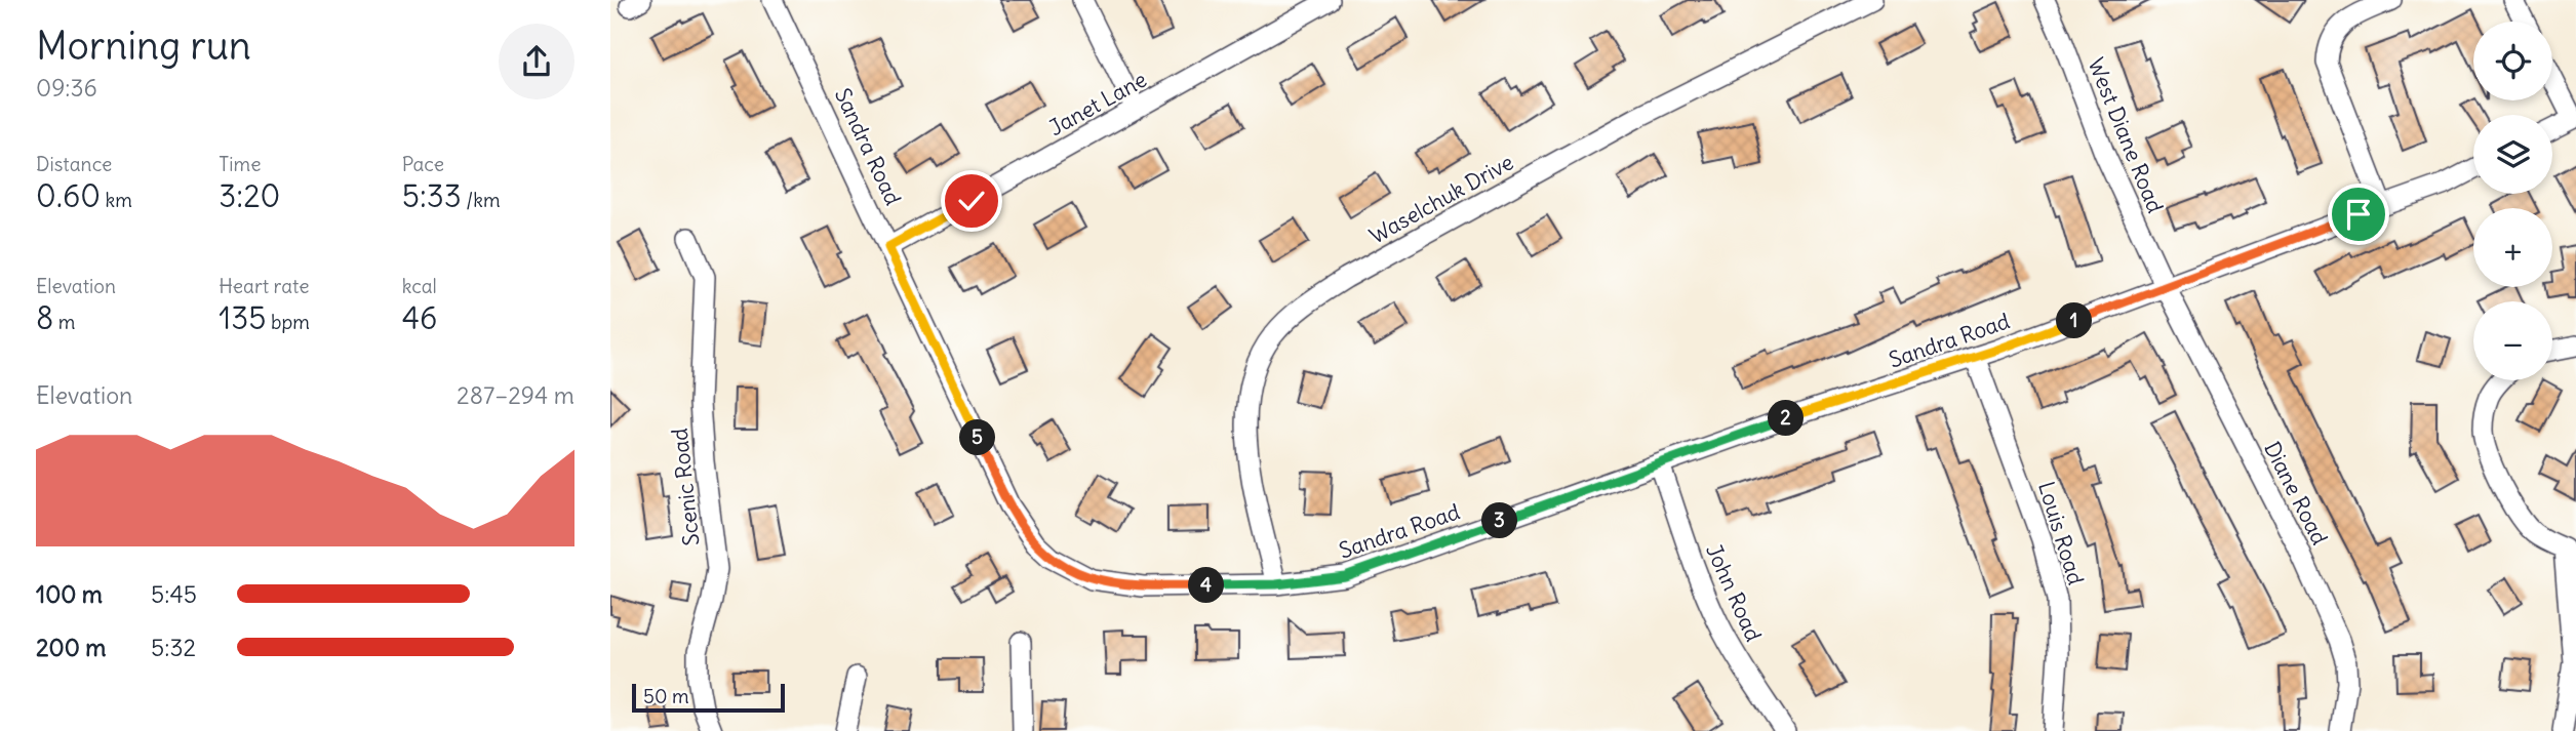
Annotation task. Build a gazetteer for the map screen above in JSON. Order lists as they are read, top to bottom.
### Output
{
  "streets": {
    "street": [
      "Janet Lane",
      "West Diane Road",
      "Sandra Road",
      "Waselchuk Drive",
      "Scenic Road",
      "Diane Road",
      "Louis Road",
      "John Road"
    ]
  },
  "crossings": [
    ["Janet Lane", "Sandra Road"],
    ["West Diane Road", "Sandra Road"],
    ["West Diane Road", "Diane Road"],
    ["Sandra Road", "Waselchuk Drive"],
    ["Sandra Road", "Diane Road"],
    ["Sandra Road", "Louis Road"],
    ["Sandra Road", "John Road"]
  ],
  "scale_bar": "50 m",
  "page": {
    "heading": ["Morning run", "09:36"],
    "map_buttons": ["+", "−"],
    "stats": [
      ["Distance", "0.60 km"],
      ["Time", "3:20"],
      ["Pace", "5:33 /km"],
      ["Elevation", "8 m"],
      ["Heart rate", "135 bpm"],
      ["kcal", "46"]
    ],
    "pins": [
      "1",
      "2",
      "5",
      "3",
      "4"
    ],
    "chart": ["Elevation", "287–294 m"],
    "list": [
      {
        "name": "100 m",
        "note": "5:45"
      },
      {
        "name": "200 m",
        "note": "5:32"
      }
    ],
    "scale": "50 m"
  }
}
